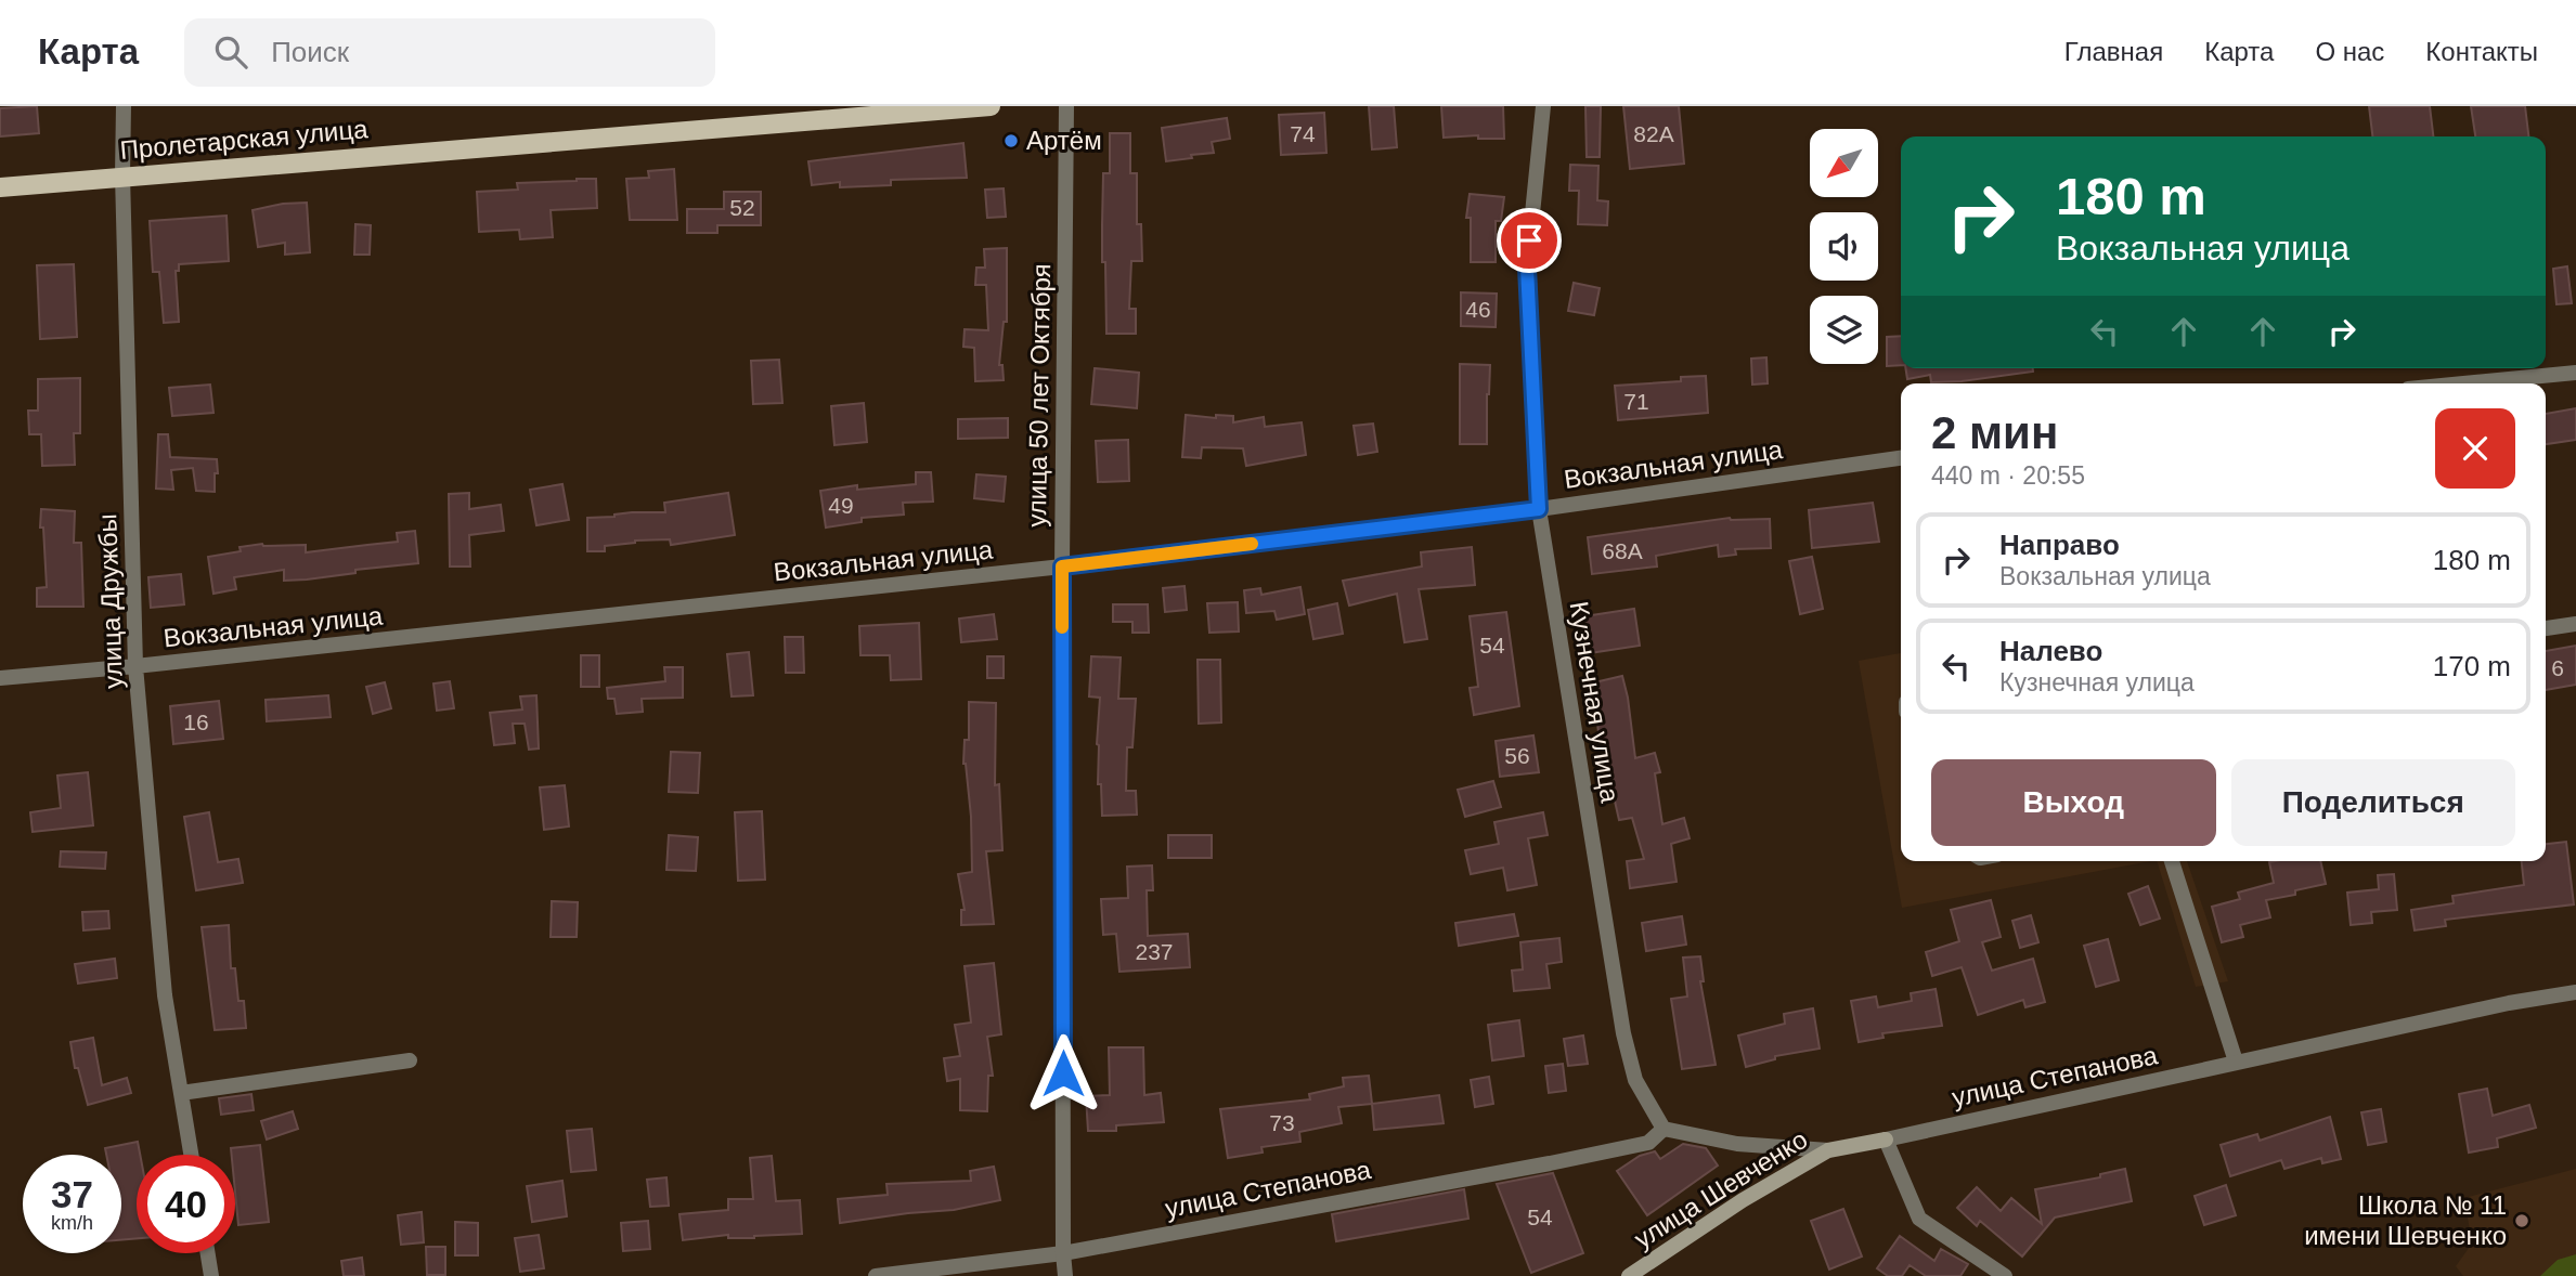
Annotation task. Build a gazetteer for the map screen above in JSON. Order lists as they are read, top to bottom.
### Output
{
  "streets": {
    "main road": ["Пролетарская улица", "улица Шевченко"],
    "street": [
      "улица 50 лет Октября",
      "Вокзальная улица",
      "улица Дружбы",
      "Кузнечная улица",
      "улица Степанова"
    ]
  },
  "crossings": [
    ["Пролетарская улица", "улица Дружбы"],
    ["улица 50 лет Октября", "Вокзальная улица"],
    ["улица 50 лет Октября", "улица Степанова"],
    ["Вокзальная улица", "улица Дружбы"],
    ["Вокзальная улица", "Кузнечная улица"],
    ["Кузнечная улица", "улица Степанова"],
    ["улица Степанова", "улица Шевченко"]
  ],
  "places": ["Артём", "Школа № 11 имени Шевченко"],
  "house_numbers": [
    "74",
    "82А",
    "52",
    "46",
    "71",
    "49",
    "68А",
    "54",
    "6",
    "16",
    "56",
    "237",
    "73",
    "54"
  ],
  "north": "bottom left",
  "page": {
    "header": "Карта",
    "search": "Поиск",
    "nav": [
      "Главная",
      "Карта",
      "О нас",
      "Контакты"
    ],
    "turn": ["180 m", "Вокзальная улица"],
    "heading": ["2 мин", "440 m · 20:55"],
    "list": [
      {
        "name": "Направо",
        "note": "Вокзальная улица",
        "value": "180 m"
      },
      {
        "name": "Налево",
        "note": "Кузнечная улица",
        "value": "170 m"
      }
    ],
    "buttons": ["Выход", "Поделиться"],
    "speed": "37 km/h",
    "limit": "40"
  }
}
